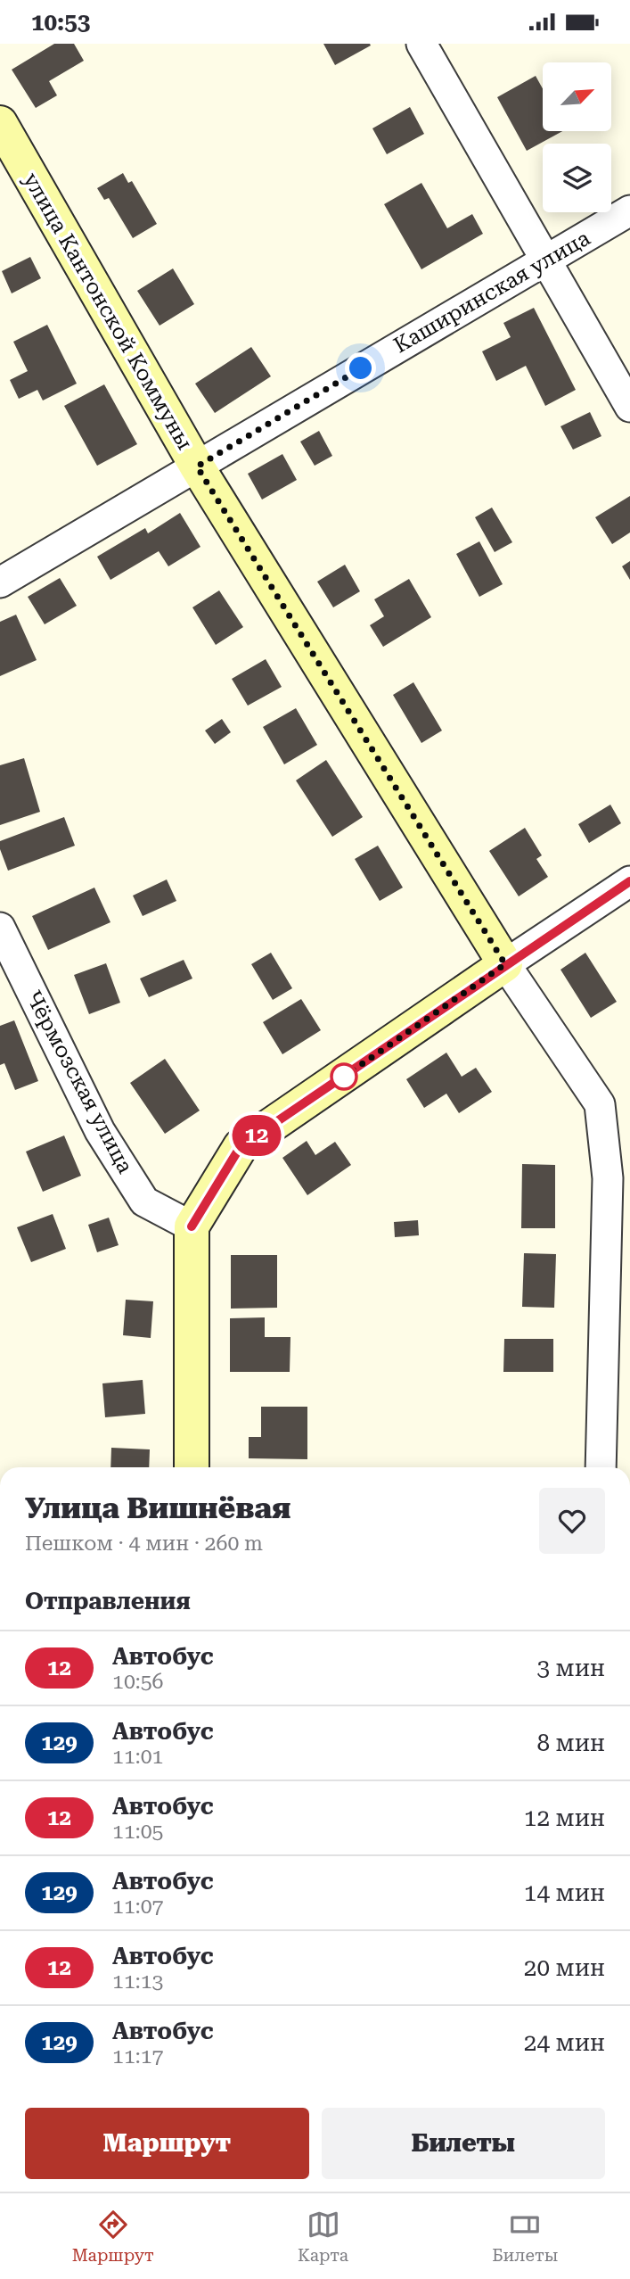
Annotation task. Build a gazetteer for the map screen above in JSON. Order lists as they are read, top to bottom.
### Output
{
  "streets": {
    "street": ["Каширинская улица", "улица Кантонской Коммуны", "Чёрмозская улица"]
  },
  "crossings": [
    ["Каширинская улица", "улица Кантонской Коммуны"]
  ],
  "lines": ["bus line 12"],
  "north": "top right",
  "page": {
    "status": "10:53",
    "on_map": "12",
    "heading": [
      ["Улица Вишнёвая", "Пешком · 4 мин · 260 m"],
      "Отправления"
    ],
    "list": [
      {
        "mark": "12",
        "name": "Автобус",
        "note": "10:56",
        "value": "3 мин"
      },
      {
        "mark": "129",
        "name": "Автобус",
        "note": "11:01",
        "value": "8 мин"
      },
      {
        "mark": "12",
        "name": "Автобус",
        "note": "11:05",
        "value": "12 мин"
      },
      {
        "mark": "129",
        "name": "Автобус",
        "note": "11:07",
        "value": "14 мин"
      },
      {
        "mark": "12",
        "name": "Автобус",
        "note": "11:13",
        "value": "20 мин"
      },
      {
        "mark": "129",
        "name": "Автобус",
        "note": "11:17",
        "value": "24 мин"
      }
    ],
    "buttons": ["Маршрут", "Билеты"],
    "tabs": ["Маршрут", "Карта", "Билеты"]
  }
}
